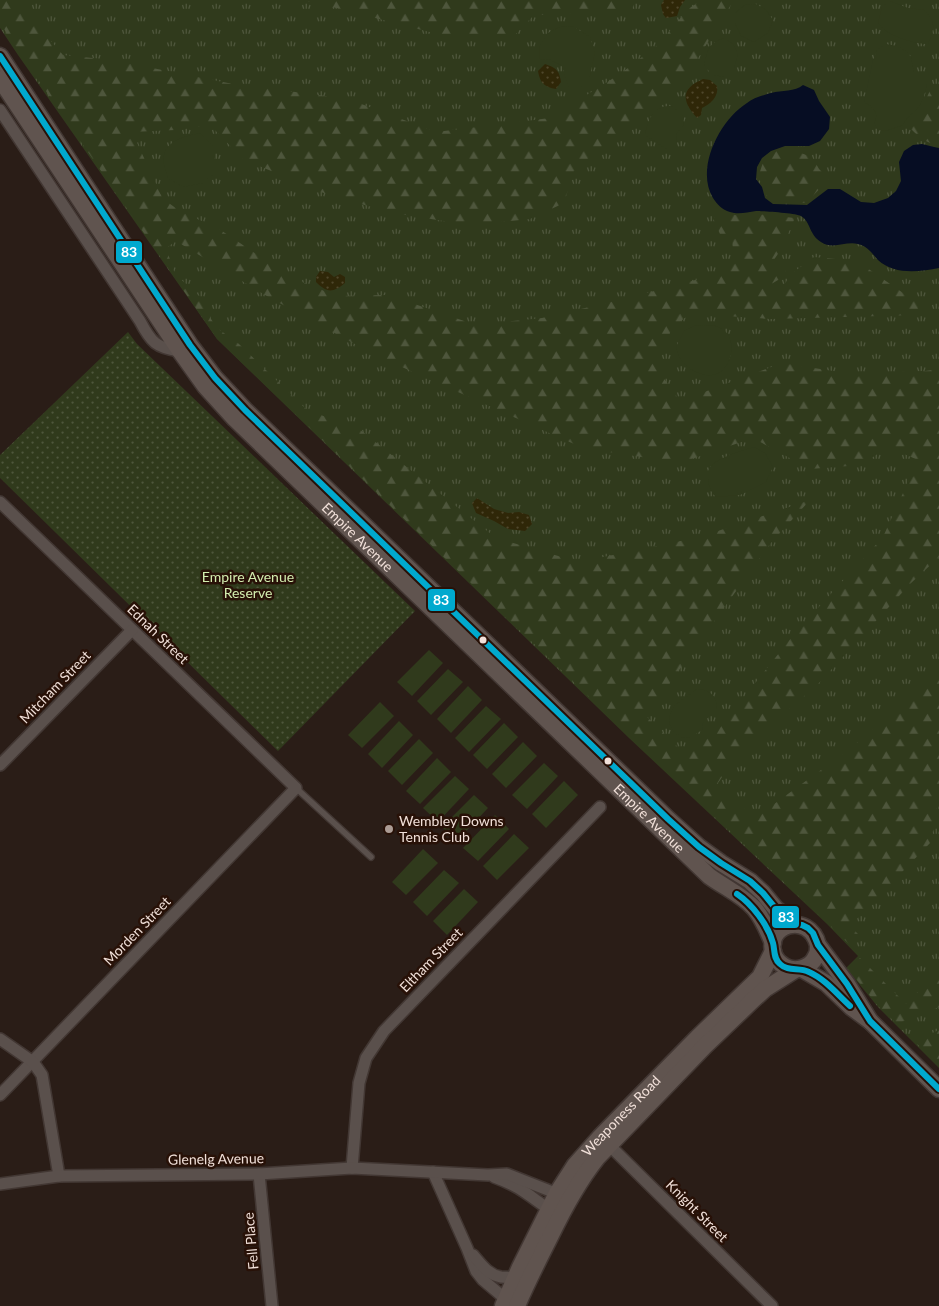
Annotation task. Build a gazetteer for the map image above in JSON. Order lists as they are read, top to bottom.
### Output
{
  "streets": {
    "main road": ["Empire Avenue", "Weaponess Road"],
    "street": [
      "Ednah Street",
      "Mitcham Street",
      "Morden Street",
      "Eltham Street",
      "Glenelg Avenue",
      "Knight Street",
      "Fell Place"
    ]
  },
  "crossings": [
    ["Empire Avenue", "Weaponess Road"],
    ["Ednah Street", "Mitcham Street"],
    ["Ednah Street", "Morden Street"],
    ["Eltham Street", "Glenelg Avenue"],
    ["Weaponess Road", "Glenelg Avenue"],
    ["Weaponess Road", "Knight Street"],
    ["Glenelg Avenue", "Fell Place"]
  ],
  "parks": ["Empire Avenue Reserve"],
  "places": ["Wembley Downs Tennis Club"],
  "lines": ["transit line 83"]
}
